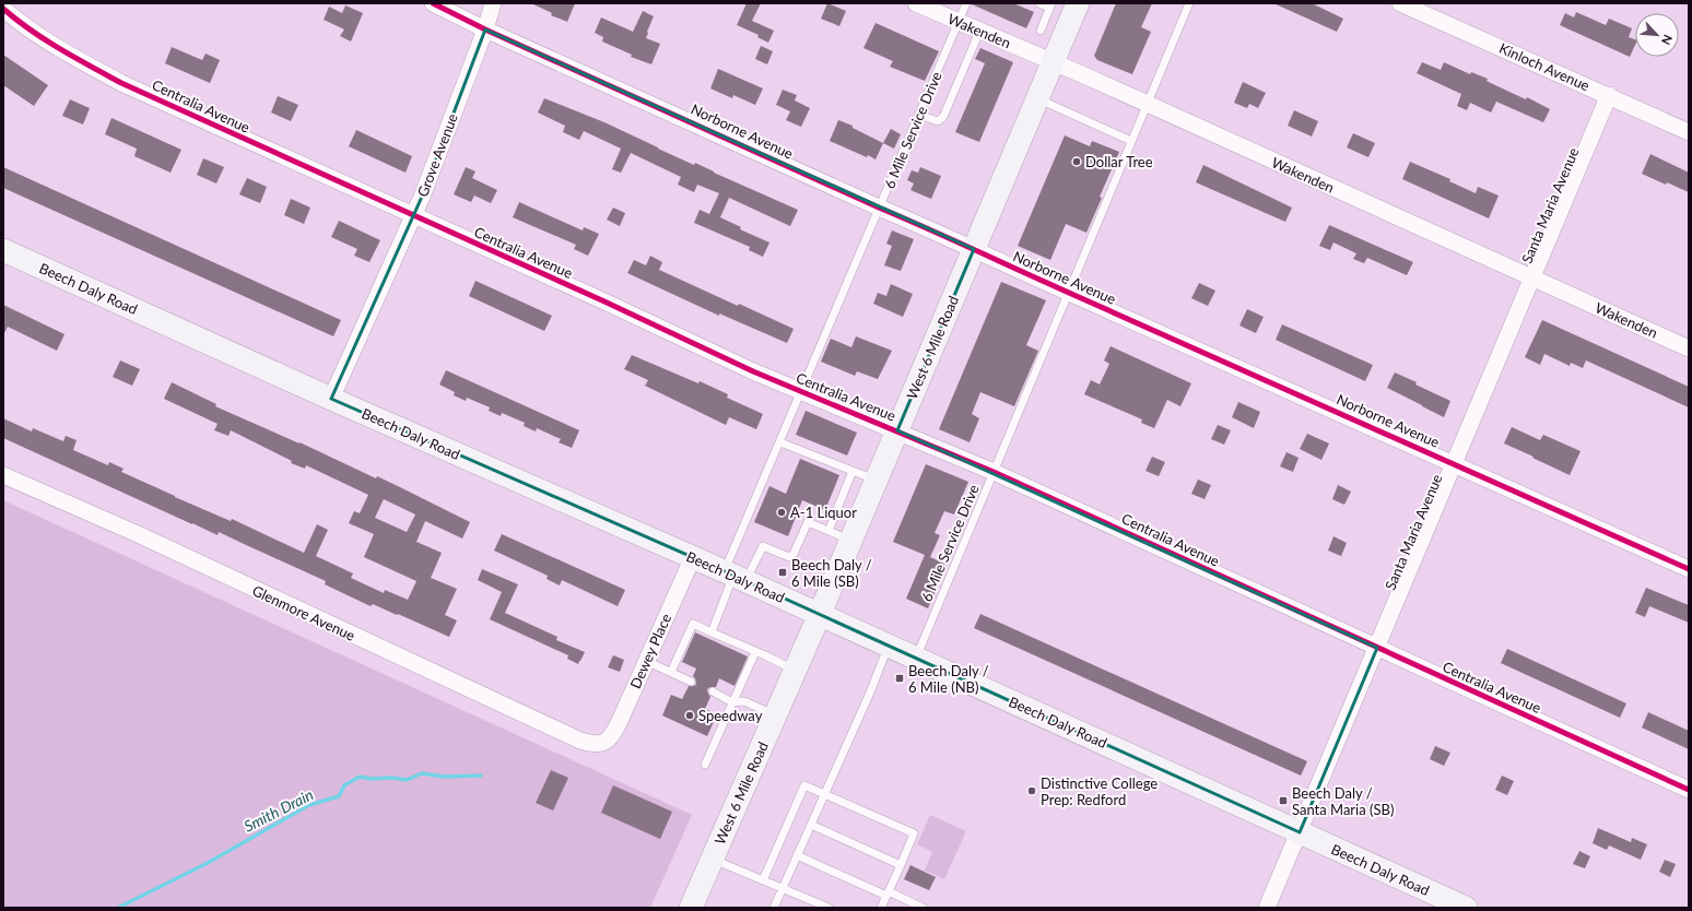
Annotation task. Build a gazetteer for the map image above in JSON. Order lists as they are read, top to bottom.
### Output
{
  "streets": {
    "main road": ["Beech Daly Road", "West 6 Mile Road"],
    "street": [
      "Wakenden",
      "Kinloch Avenue",
      "Centralia Avenue",
      "Norborne Avenue",
      "Grove Avenue",
      "Santa Maria Avenue",
      "Glenmore Avenue",
      "Dewey Place"
    ],
    "lane": ["6 Mile Service Drive"]
  },
  "crossings": [
    ["Wakenden", "6 Mile Service Drive"],
    ["Wakenden", "Santa Maria Avenue"],
    ["Wakenden", "West 6 Mile Road"],
    ["Kinloch Avenue", "Santa Maria Avenue"],
    ["Centralia Avenue", "6 Mile Service Drive"],
    ["Centralia Avenue", "Grove Avenue"],
    ["Centralia Avenue", "Santa Maria Avenue"],
    ["Centralia Avenue", "West 6 Mile Road"],
    ["6 Mile Service Drive", "Norborne Avenue"],
    ["6 Mile Service Drive", "Beech Daly Road"],
    ["Norborne Avenue", "Grove Avenue"],
    ["Norborne Avenue", "Santa Maria Avenue"],
    ["Norborne Avenue", "West 6 Mile Road"],
    ["Grove Avenue", "Beech Daly Road"],
    ["Santa Maria Avenue", "Beech Daly Road"],
    ["Beech Daly Road", "West 6 Mile Road"],
    ["Beech Daly Road", "Dewey Place"],
    ["Glenmore Avenue", "Dewey Place"]
  ],
  "water": ["Smith Drain"],
  "places": {
    "other": [
      "Dollar Tree",
      "A-1 Liquor",
      "Speedway",
      "Distinctive College Prep: Redford"
    ],
    "transit": ["Beech Daly / 6 Mile (SB)", "Beech Daly / 6 Mile (NB)", "Beech Daly / Santa Maria (SB)"]
  },
  "north": "bottom right"
}
